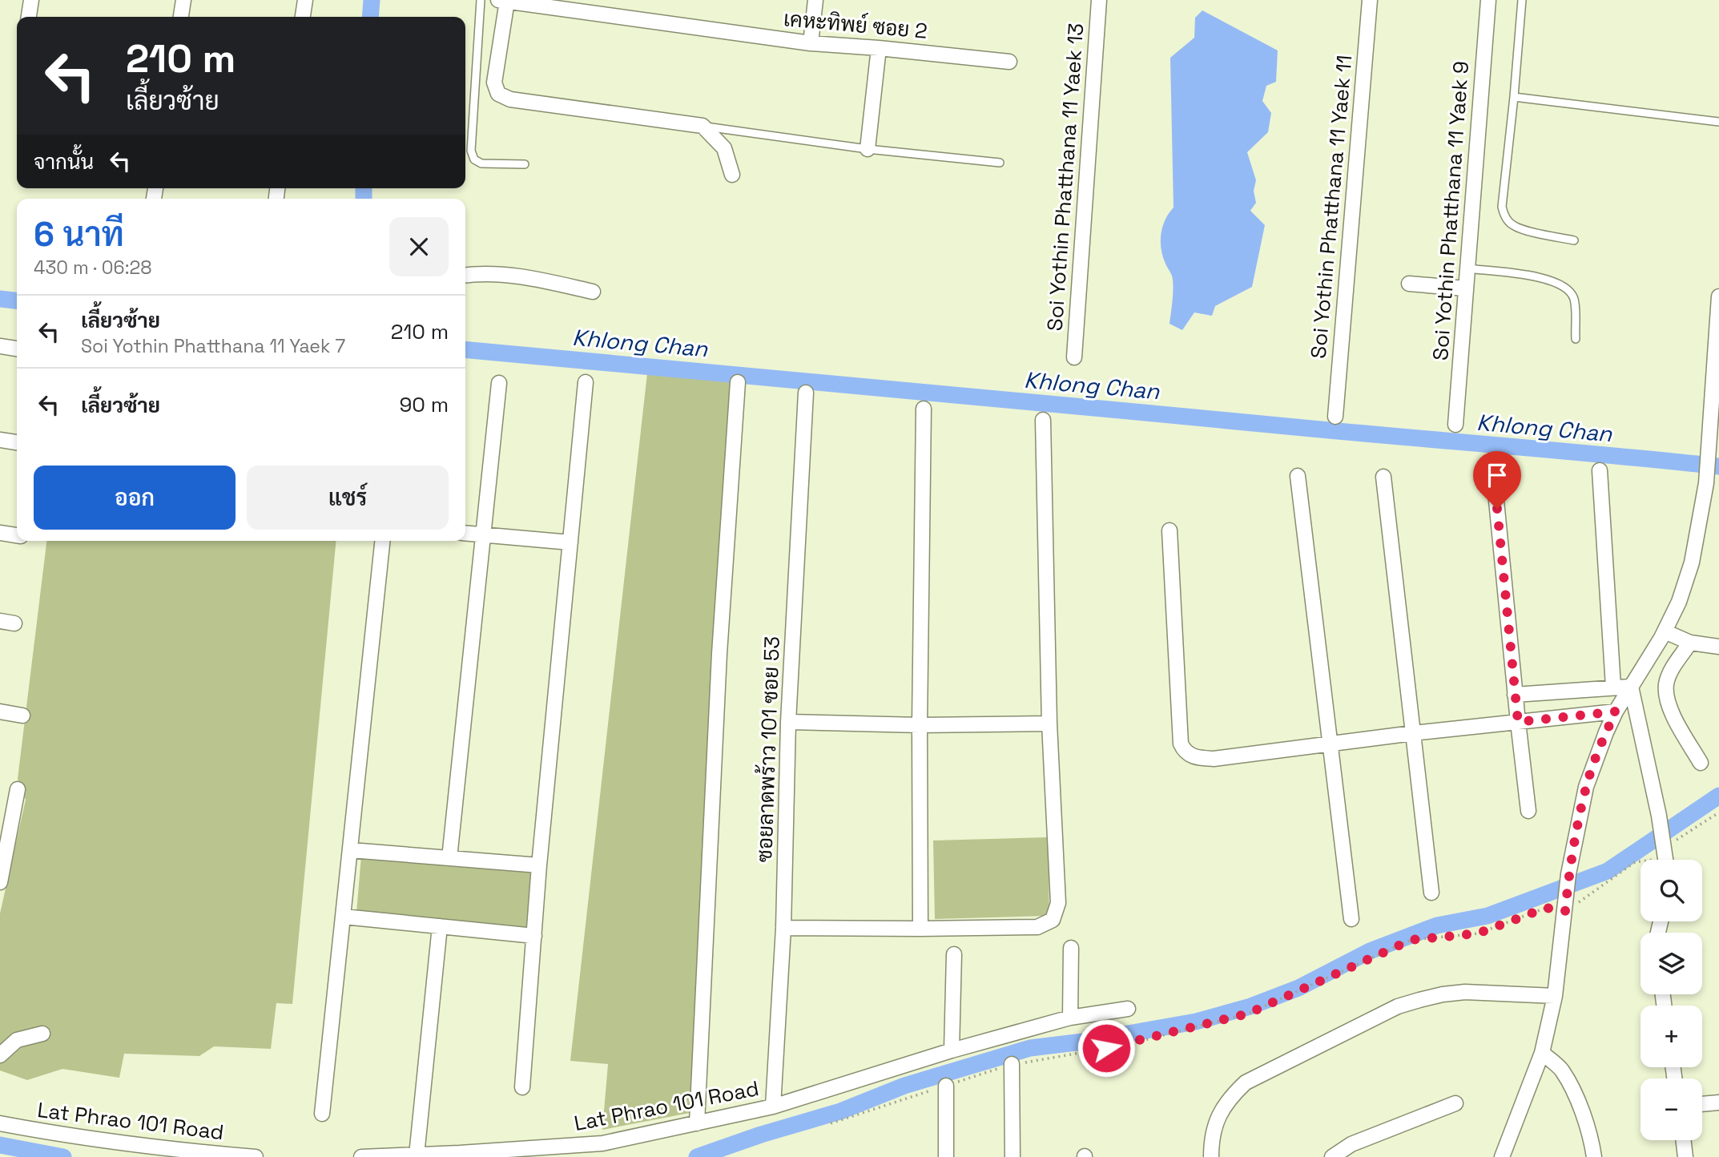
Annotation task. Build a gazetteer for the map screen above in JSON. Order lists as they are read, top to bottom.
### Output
{
  "streets": {
    "street": [
      "เคหะทิพย์ ซอย 2",
      "Soi Yothin Phatthana 11 Yaek 13",
      "Soi Yothin Phatthana 11 Yaek 11",
      "Soi Yothin Phatthana 11 Yaek 9",
      "ซอยลาดพร้าว 101 ซอย 53",
      "Lat Phrao 101 Road"
    ]
  },
  "crossings": [
    ["ซอยลาดพร้าว 101 ซอย 53", "Lat Phrao 101 Road"]
  ],
  "water": ["Khlong Chan"],
  "page": {
    "turn": ["210 m", "เลี้ยวซ้าย"],
    "then": "จากนั้น",
    "heading": ["6 นาที", "430 m · 06:28"],
    "list": [
      {
        "name": "เลี้ยวซ้าย",
        "note": "Soi Yothin Phatthana 11 Yaek 7",
        "value": "210 m"
      },
      {
        "name": "เลี้ยวซ้าย",
        "value": "90 m"
      }
    ],
    "buttons": ["ออก", "แชร์"],
    "map_buttons": ["+", "−"]
  }
}
